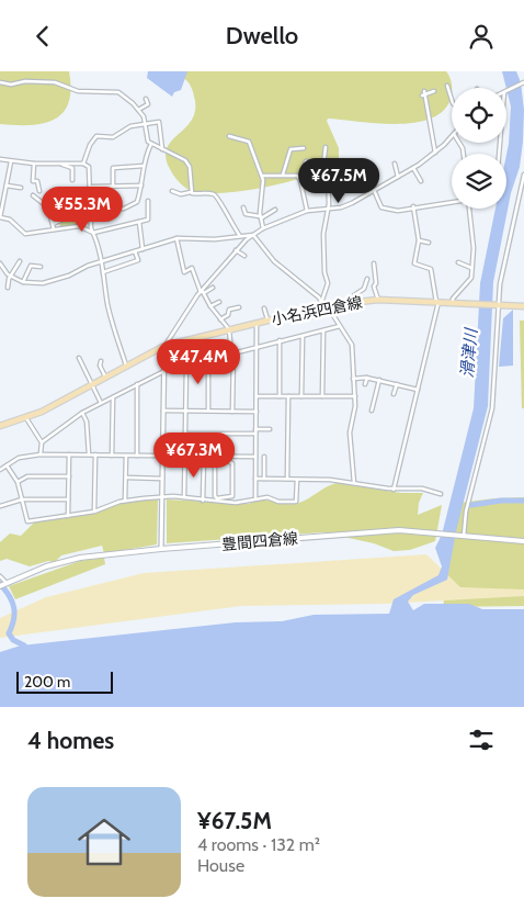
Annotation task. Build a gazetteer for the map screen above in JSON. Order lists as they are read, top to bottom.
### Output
{
  "streets": {
    "main road": ["小名浜四倉線", "豊間四倉線"]
  },
  "water": ["滑津川"],
  "scale_bar": "200 m",
  "page": {
    "header": "Dwello",
    "price": [
      "¥67.5M",
      "¥55.3M",
      "¥47.4M",
      "¥67.3M"
    ],
    "scale": "200 m",
    "heading": "4 homes",
    "list": [
      {
        "name": "¥67.5M",
        "note": "4 rooms · 132 m² · House"
      }
    ]
  }
}
